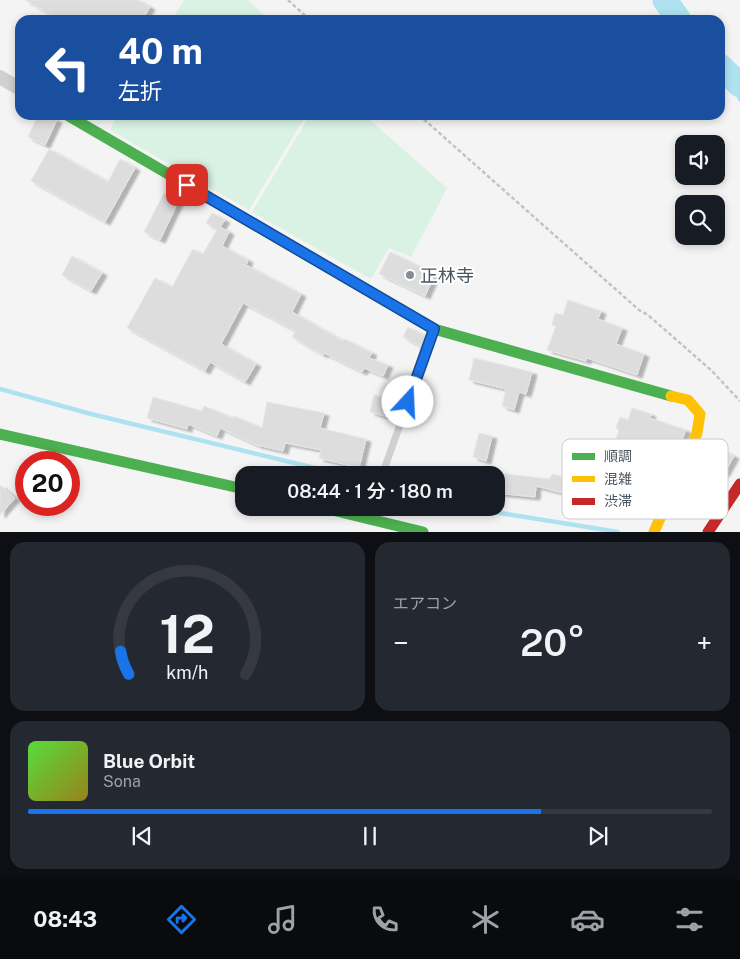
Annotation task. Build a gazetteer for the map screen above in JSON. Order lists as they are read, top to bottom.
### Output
{
  "places": ["正林寺"],
  "legend": ["順調", "混雑", "渋滞"],
  "page": {
    "turn": ["40 m", "左折"],
    "limit": "20",
    "trip": "08:44 · 1 分 · 180 m",
    "tile": "エアコン",
    "heat": ["−", "20°", "+"],
    "song": ["Blue Orbit", "Sona"],
    "tabs": "08:43",
    "gauge": ["12", "km/h"]
  }
}
